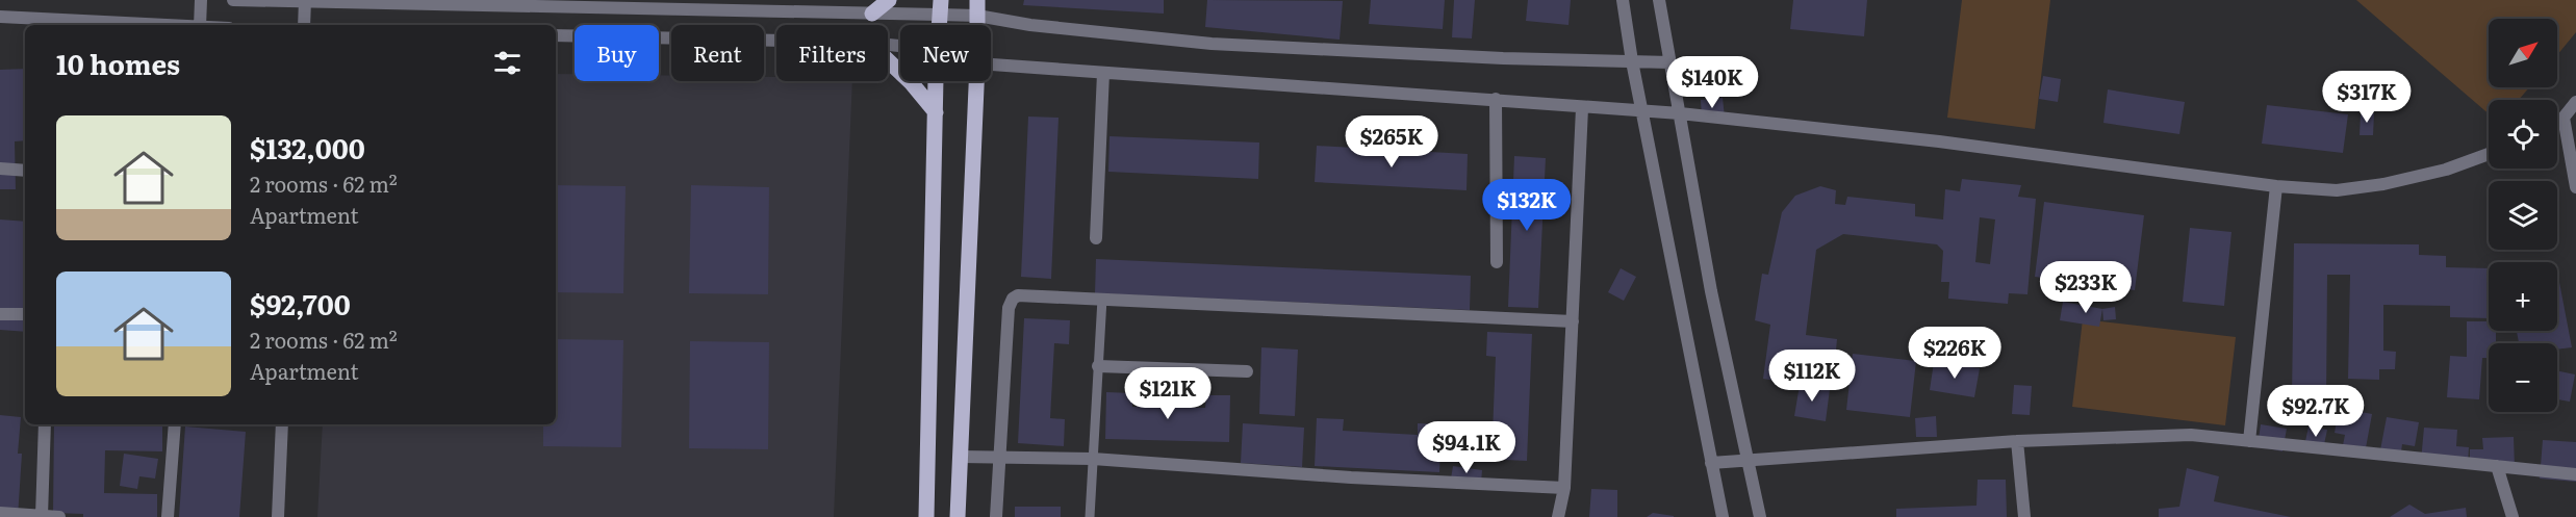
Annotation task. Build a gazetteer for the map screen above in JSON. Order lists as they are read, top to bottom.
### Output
{
  "north": "top right",
  "page": {
    "map_buttons": ["+", "−"],
    "chip": [
      "Buy",
      "Rent",
      "Filters",
      "New"
    ],
    "heading": "10 homes",
    "price": [
      "$140K",
      "$317K",
      "$265K",
      "$132K",
      "$233K",
      "$226K",
      "$112K",
      "$121K",
      "$92.7K",
      "$94.1K"
    ],
    "list": [
      {
        "name": "$132,000",
        "note": "2 rooms · 62 m² · Apartment"
      },
      {
        "name": "$92,700",
        "note": "2 rooms · 62 m² · Apartment"
      }
    ]
  }
}
